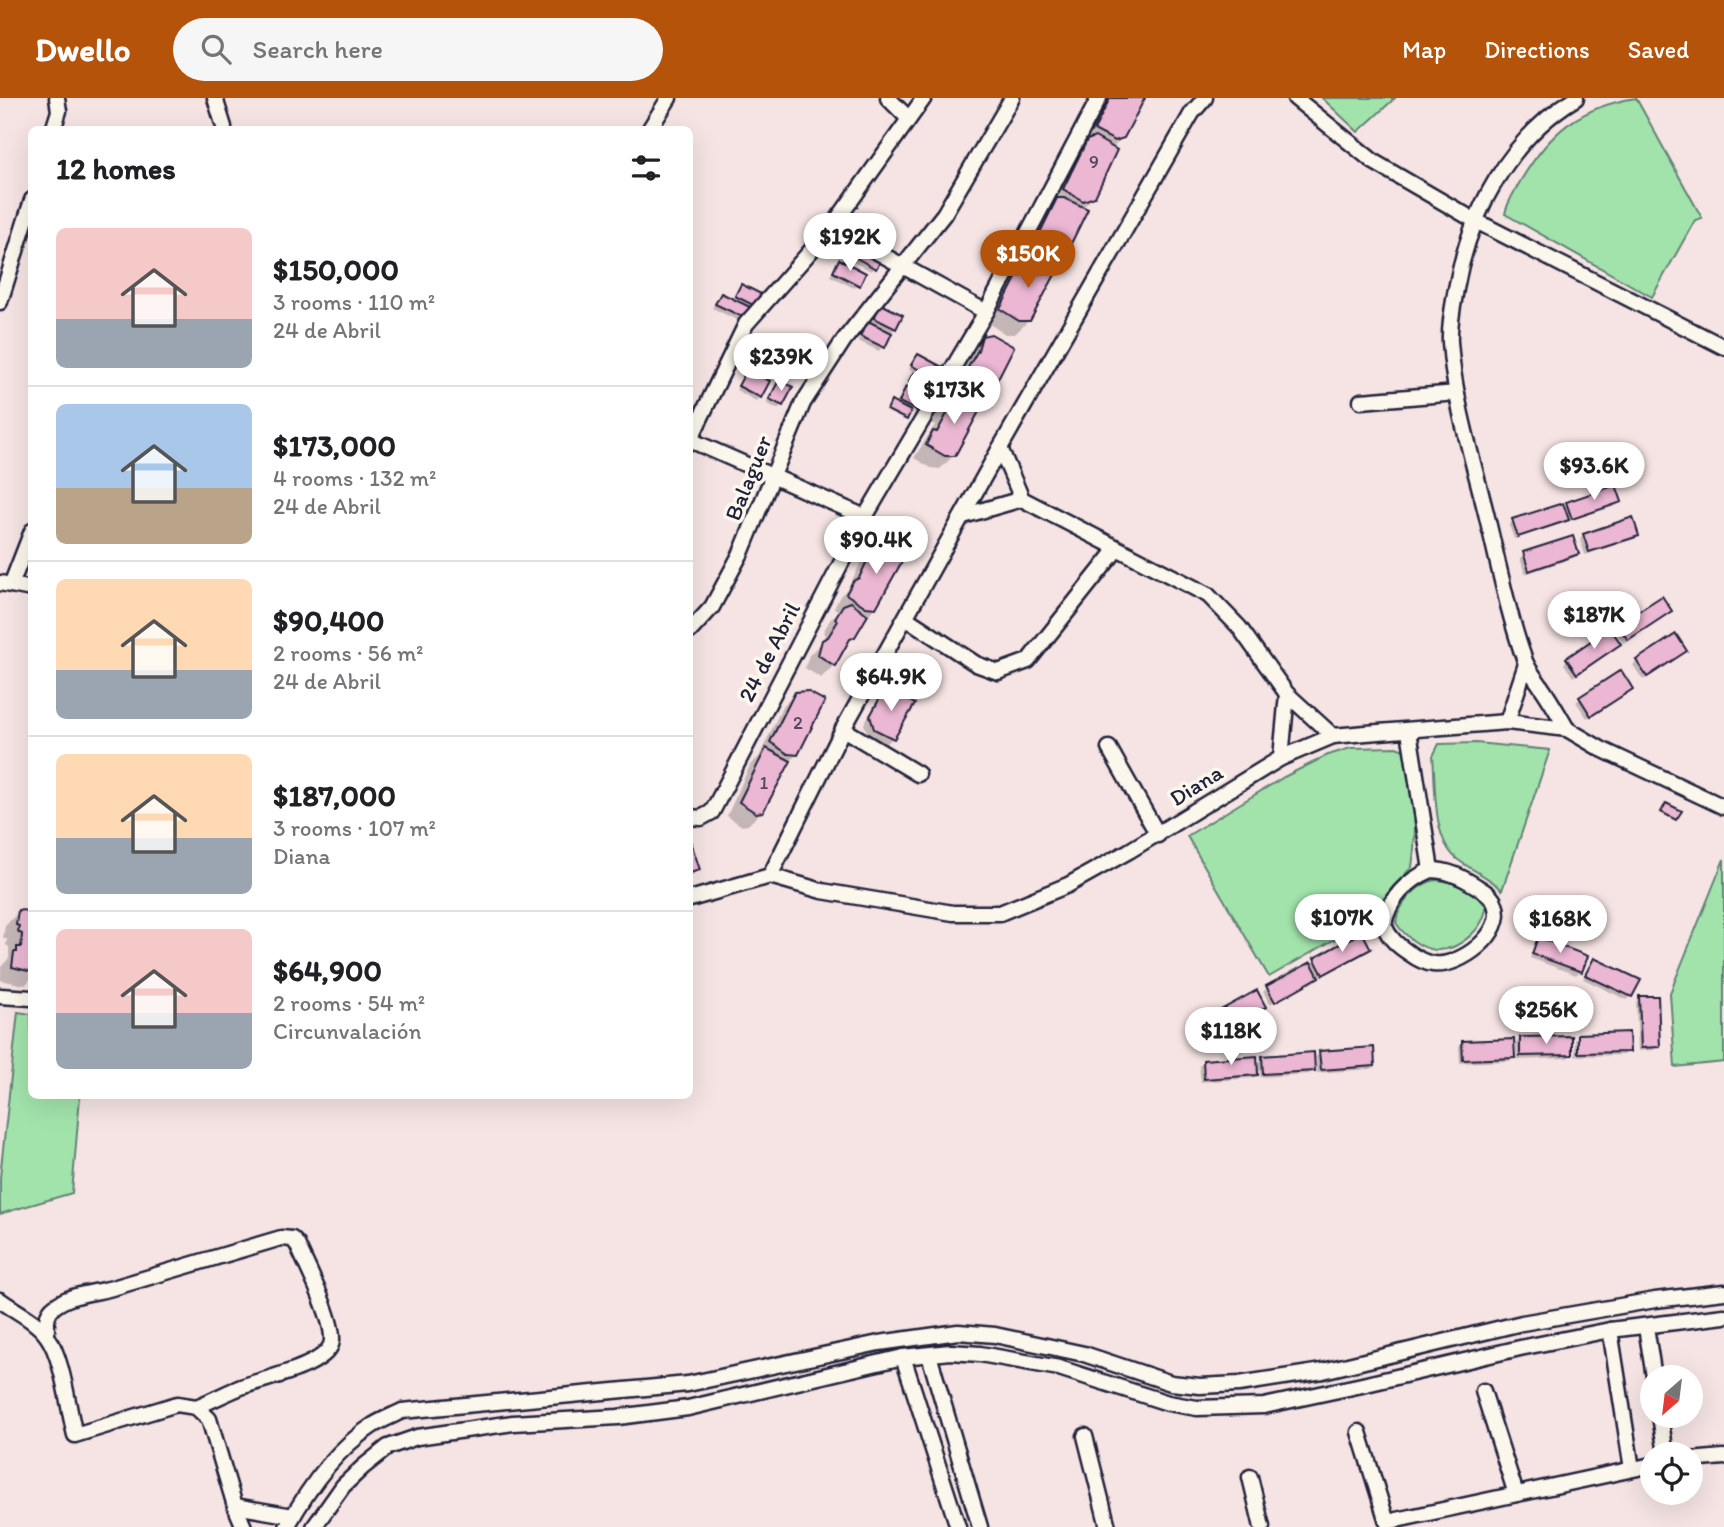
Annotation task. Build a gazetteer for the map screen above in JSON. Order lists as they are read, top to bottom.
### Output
{
  "streets": {
    "street": ["Balaguer", "24 de Abril", "Diana"]
  },
  "house_numbers": ["9", "2", "1"],
  "north": "bottom left",
  "page": {
    "header": "Dwello",
    "search": "Search here",
    "nav": ["Map", "Directions", "Saved"],
    "heading": "12 homes",
    "list": [
      {
        "name": "$150,000",
        "note": "3 rooms · 110 m² · 24 de Abril"
      },
      {
        "name": "$173,000",
        "note": "4 rooms · 132 m² · 24 de Abril"
      },
      {
        "name": "$90,400",
        "note": "2 rooms · 56 m² · 24 de Abril"
      },
      {
        "name": "$187,000",
        "note": "3 rooms · 107 m² · Diana"
      },
      {
        "name": "$64,900",
        "note": "2 rooms · 54 m² · Circunvalación"
      }
    ],
    "price": [
      "$192K",
      "$150K",
      "$239K",
      "$173K",
      "$93.6K",
      "$90.4K",
      "$187K",
      "$64.9K",
      "$107K",
      "$168K",
      "$256K",
      "$118K"
    ]
  }
}
